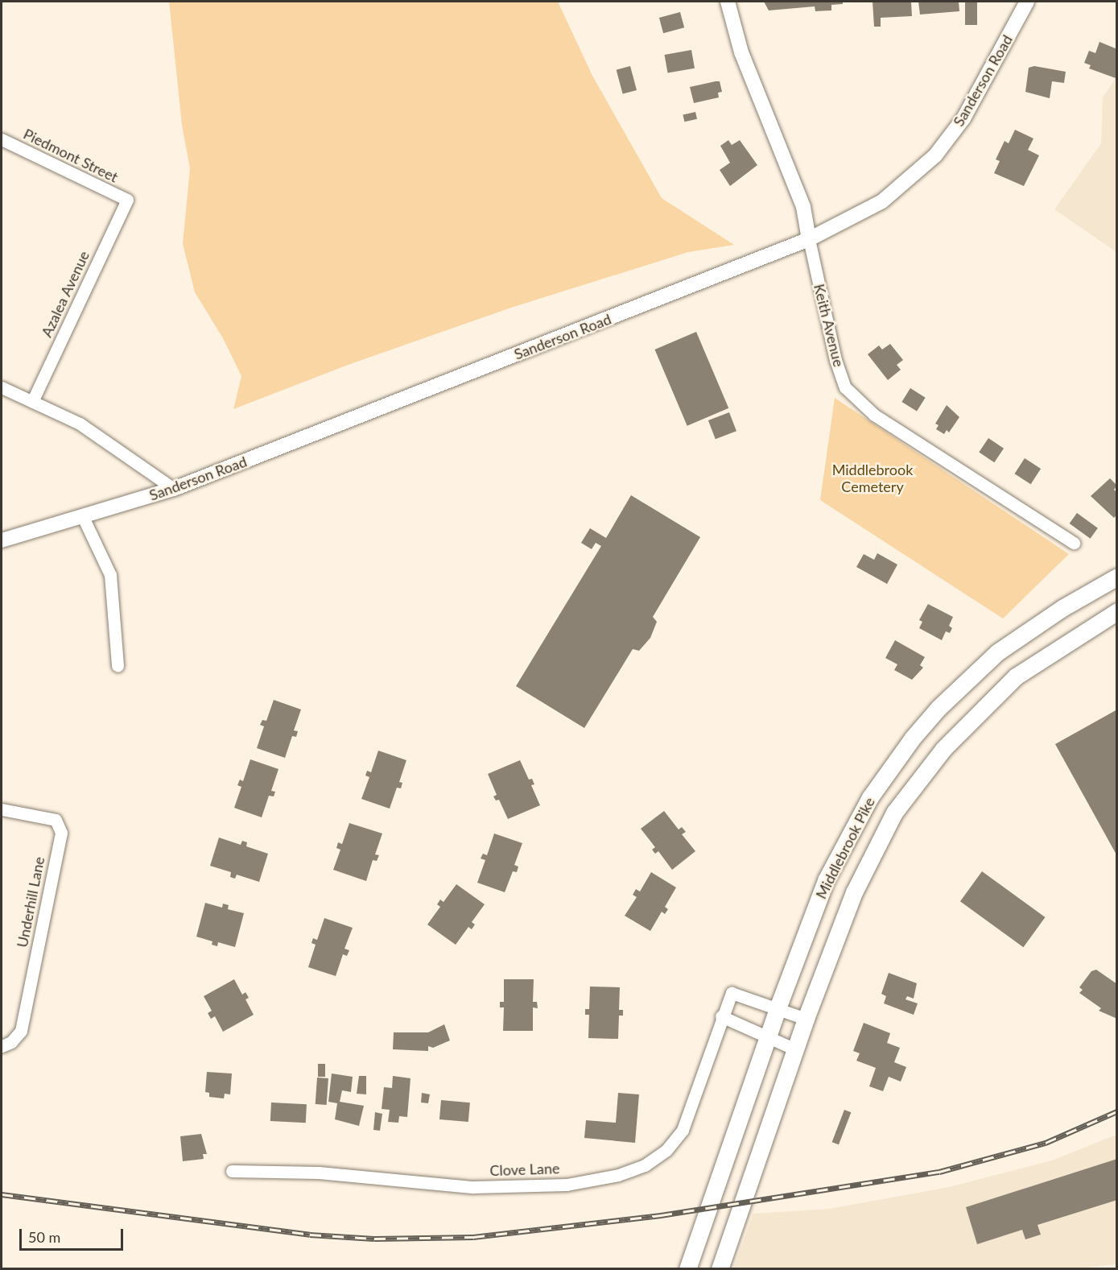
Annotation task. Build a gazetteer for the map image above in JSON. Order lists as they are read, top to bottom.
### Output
{
  "streets": {
    "main road": ["Middlebrook Pike"],
    "street": [
      "Sanderson Road",
      "Piedmont Street",
      "Azalea Avenue",
      "Keith Avenue",
      "Underhill Lane",
      "Clove Lane"
    ]
  },
  "crossings": [
    ["Sanderson Road", "Keith Avenue"],
    ["Piedmont Street", "Azalea Avenue"],
    ["Middlebrook Pike", "Clove Lane"]
  ],
  "parks": ["Middlebrook Cemetery"],
  "scale_bar": "50 m"
}
